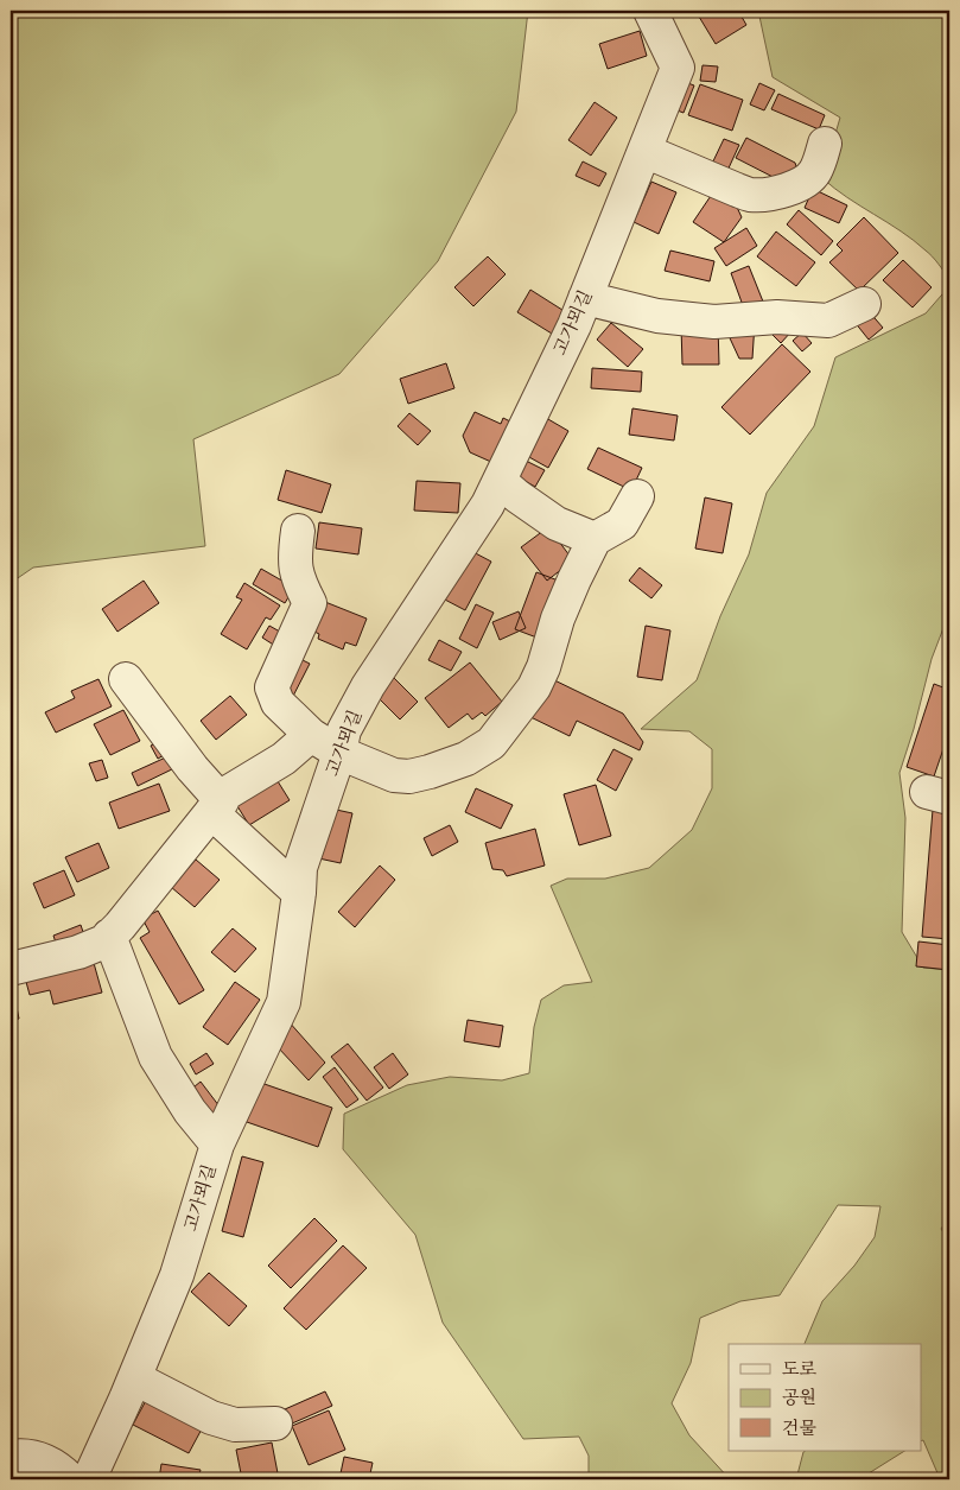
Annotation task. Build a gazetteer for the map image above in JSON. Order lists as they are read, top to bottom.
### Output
{
  "streets": {
    "street": ["고가뫼길"]
  },
  "legend": ["도로", "공원", "건물"]
}
